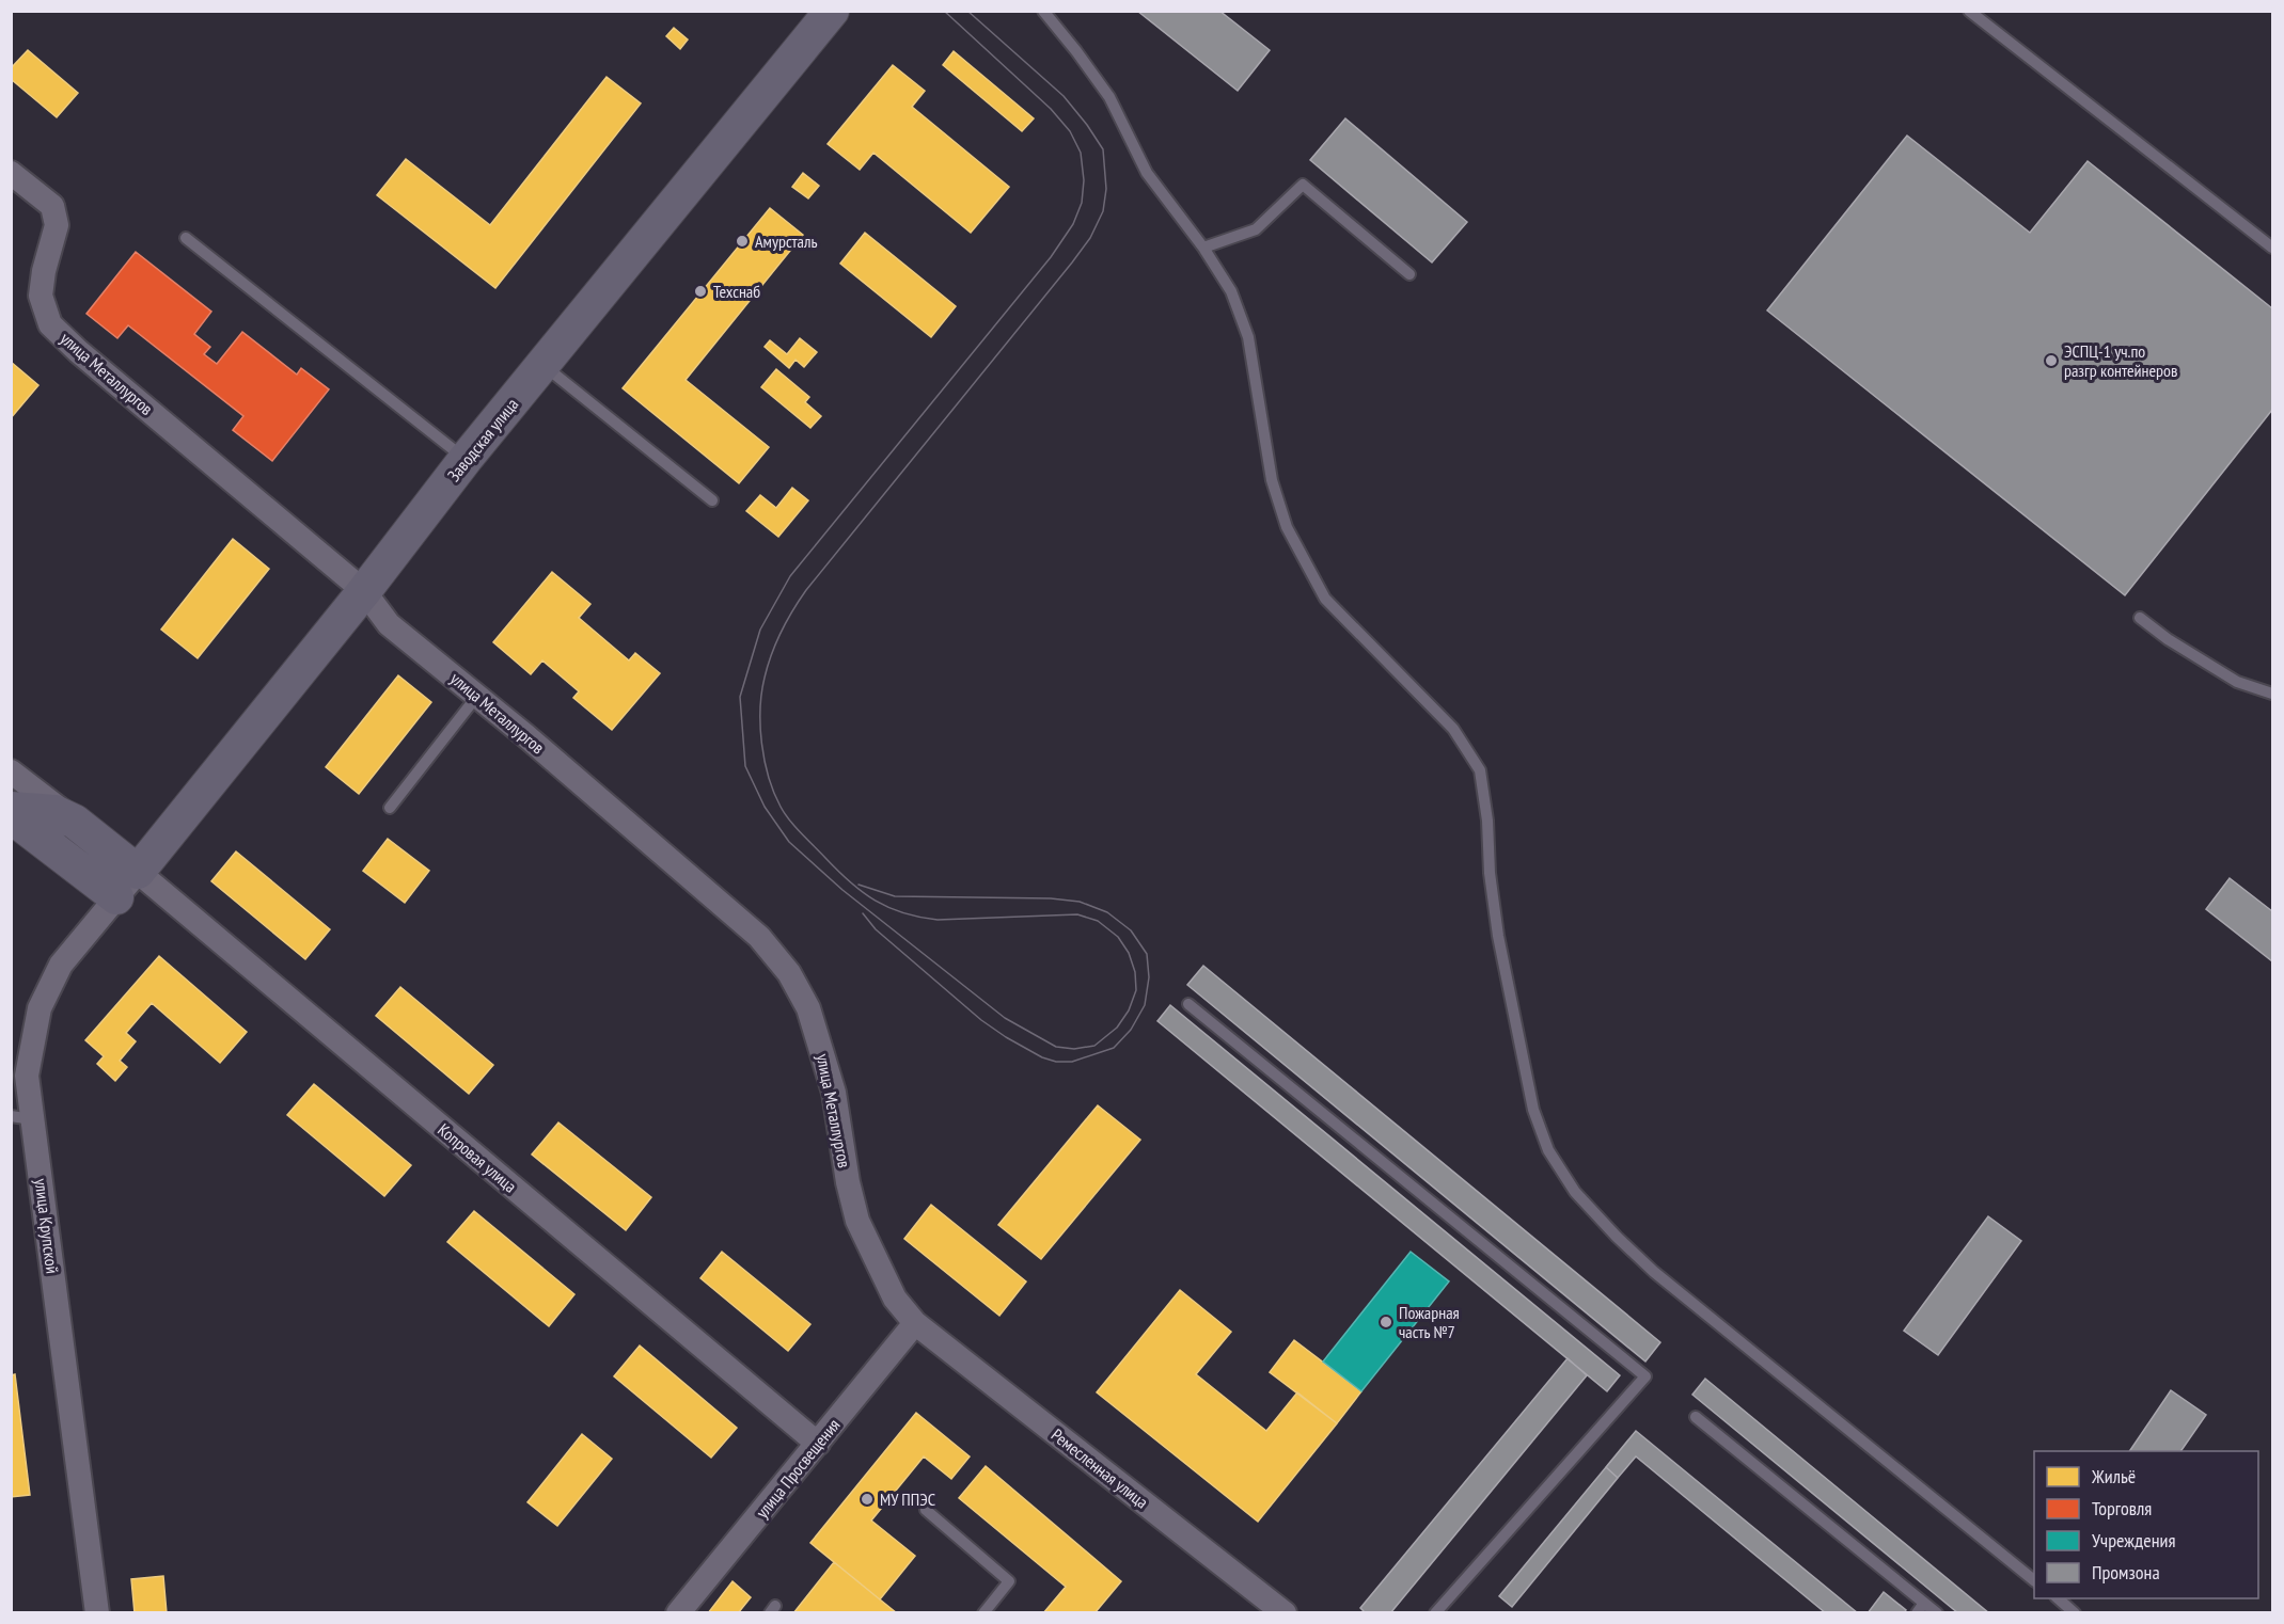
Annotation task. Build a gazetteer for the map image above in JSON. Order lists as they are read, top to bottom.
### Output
{
  "streets": {
    "street": [
      "улица Металлургов",
      "Заводская улица",
      "Копровая улица",
      "улица Крупской",
      "улица Просвещения",
      "Ремесленная улица"
    ]
  },
  "crossings": [
    ["улица Металлургов", "Заводская улица"],
    ["улица Металлургов", "улица Просвещения"],
    ["улица Металлургов", "Ремесленная улица"],
    ["Заводская улица", "Копровая улица"],
    ["Заводская улица", "улица Крупской"],
    ["Копровая улица", "улица Крупской"],
    ["Копровая улица", "улица Просвещения"],
    ["улица Просвещения", "Ремесленная улица"]
  ],
  "places": [
    "Амурсталь",
    "Техснаб",
    "ЭСПЦ-1 уч.по разгр контейнеров",
    "Пожарная часть №7",
    "МУ ППЭС"
  ],
  "legend": [
    "Жильё",
    "Торговля",
    "Учреждения",
    "Промзона"
  ]
}
